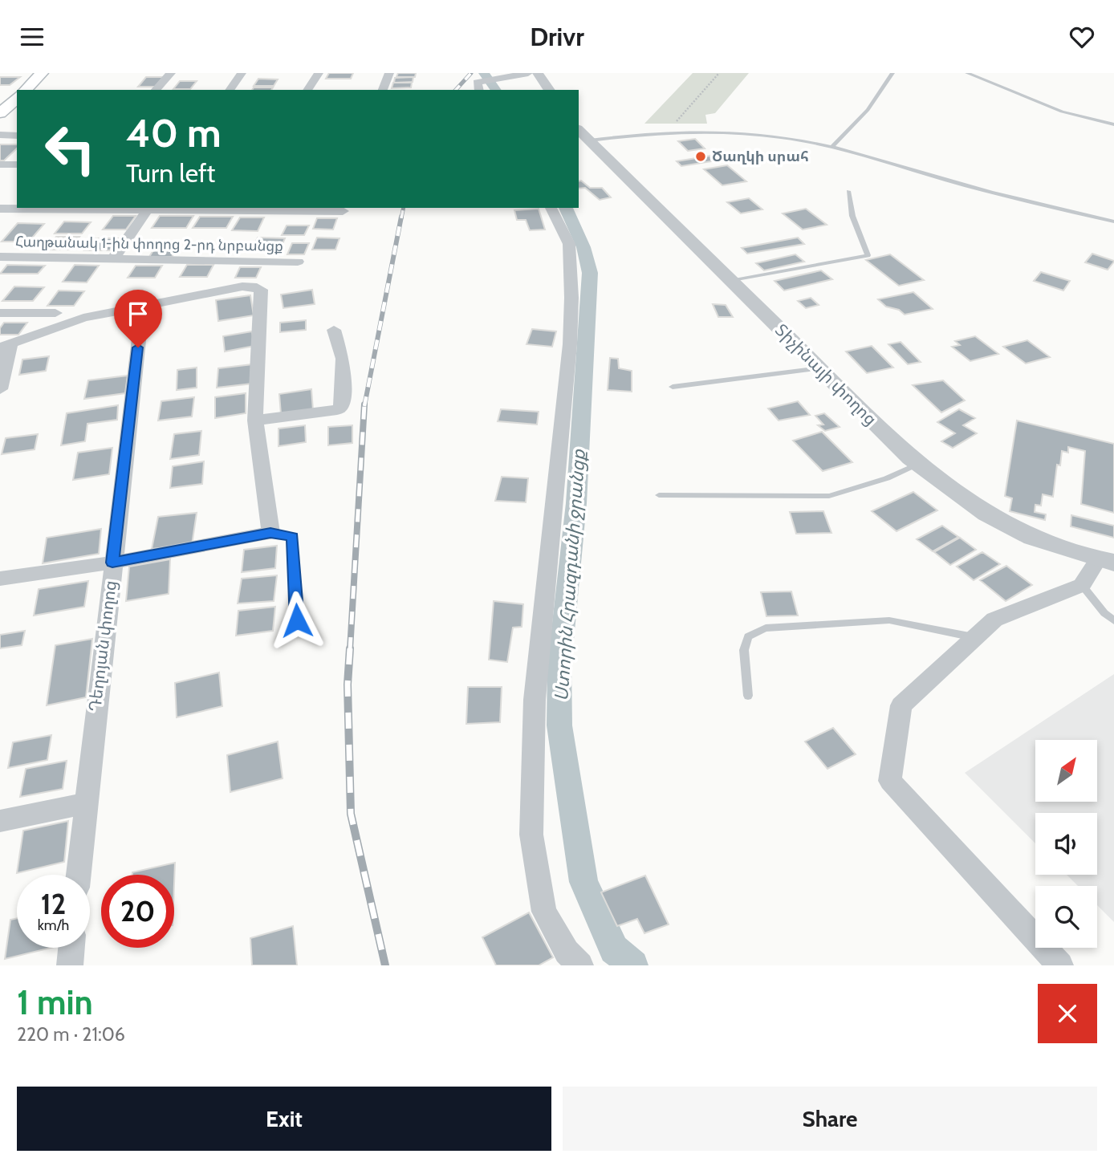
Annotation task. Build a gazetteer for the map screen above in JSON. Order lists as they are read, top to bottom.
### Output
{
  "streets": {
    "street": ["Հաղթանակ 1-ին փողոց 2-րդ նրբանցք", "Տիչինայի փողոց", "Դեղոյան փողոց"]
  },
  "water": ["Ստորին Հրազդանի ջրանցք"],
  "places": ["Ծաղկի սրահ"],
  "north": "top right",
  "page": {
    "header": "Drivr",
    "turn": ["40 m", "Turn left"],
    "speed": "12 km/h",
    "limit": "20",
    "heading": ["1 min", "220 m · 21:06"],
    "buttons": ["Exit", "Share"]
  }
}
